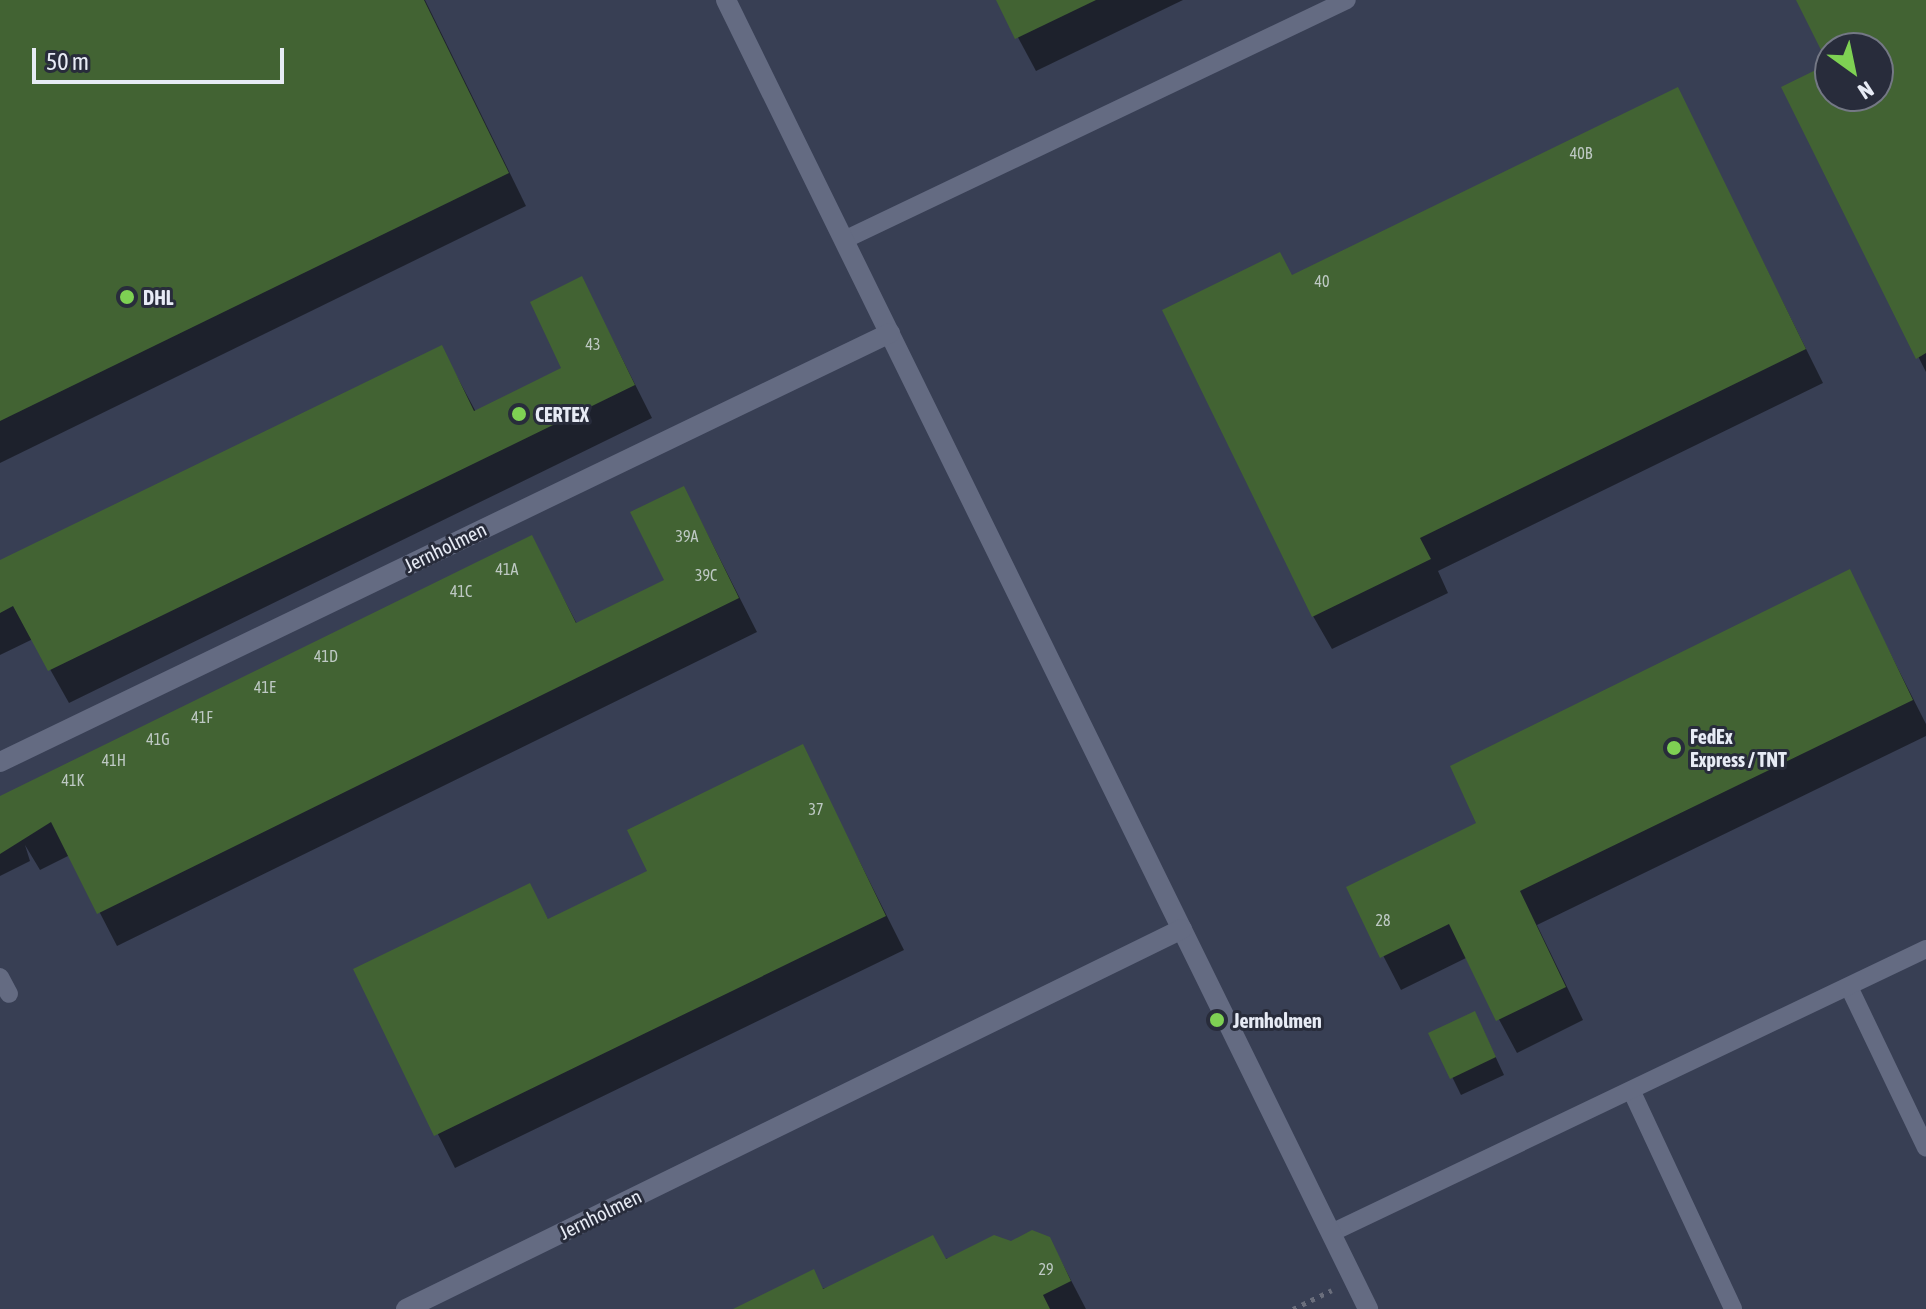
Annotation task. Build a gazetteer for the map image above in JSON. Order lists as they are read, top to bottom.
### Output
{
  "streets": {
    "street": ["Jernholmen"]
  },
  "places": [
    "DHL",
    "CERTEX",
    "FedEx Express / TNT",
    "Jernholmen"
  ],
  "house_numbers": [
    "40B",
    "40",
    "43",
    "39A",
    "41A",
    "39C",
    "41C",
    "41D",
    "41E",
    "41F",
    "41G",
    "41H",
    "41K",
    "37",
    "28",
    "29"
  ],
  "scale_bar": "50 m",
  "north": "bottom right"
}
